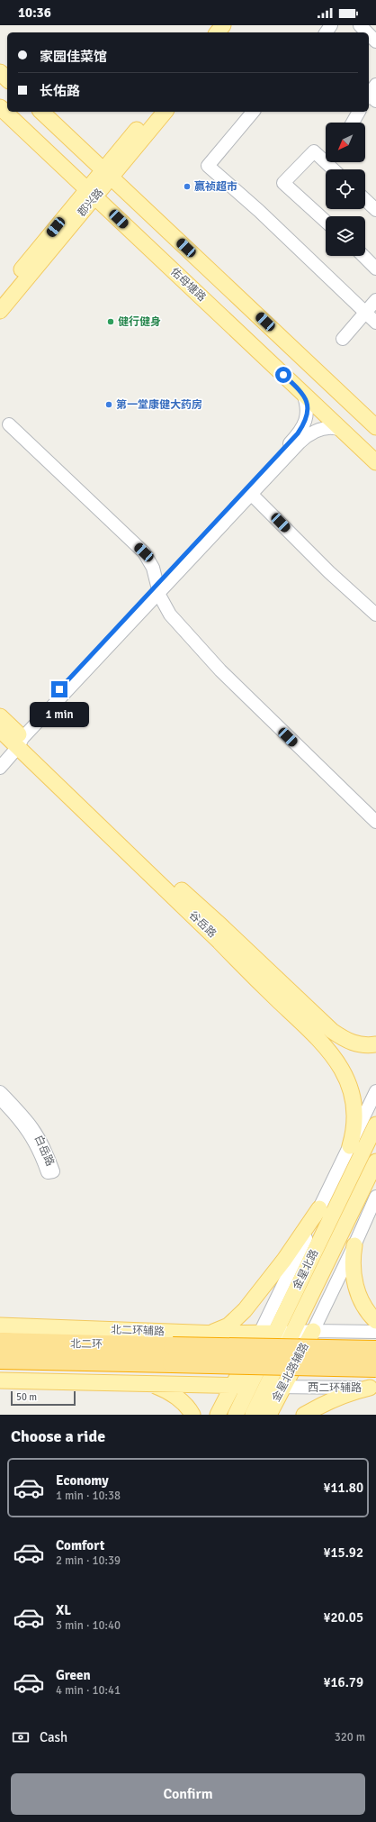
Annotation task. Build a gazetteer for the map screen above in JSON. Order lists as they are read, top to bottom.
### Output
{
  "streets": {
    "highway": ["北二环"],
    "main road": [
      "郡兴路",
      "佑母塘路",
      "谷岳路",
      "金星北路",
      "北二环辅路",
      "金星北路辅路"
    ],
    "street": ["白岳路", "西二环辅路"]
  },
  "crossings": [
    ["郡兴路", "佑母塘路"],
    ["金星北路", "北二环辅路"],
    ["金星北路", "西二环辅路"],
    ["金星北路辅路", "西二环辅路"]
  ],
  "places": ["赢祯超市", "健行健身", "第一堂康健大药房"],
  "scale_bar": "50 m",
  "north": "bottom left",
  "page": {
    "status": "10:36",
    "banner": ["家园佳菜馆", "长佑路"],
    "bubble": "1 min",
    "scale": "50 m",
    "heading": "Choose a ride",
    "list": [
      {
        "name": "Economy",
        "note": "1 min · 10:38",
        "value": "¥11.80"
      },
      {
        "name": "Comfort",
        "note": "2 min · 10:39",
        "value": "¥15.92"
      },
      {
        "name": "XL",
        "note": "3 min · 10:40",
        "value": "¥20.05"
      },
      {
        "name": "Green",
        "note": "4 min · 10:41",
        "value": "¥16.79"
      }
    ],
    "pay": ["Cash", "320 m"],
    "buttons": "Confirm"
  }
}
